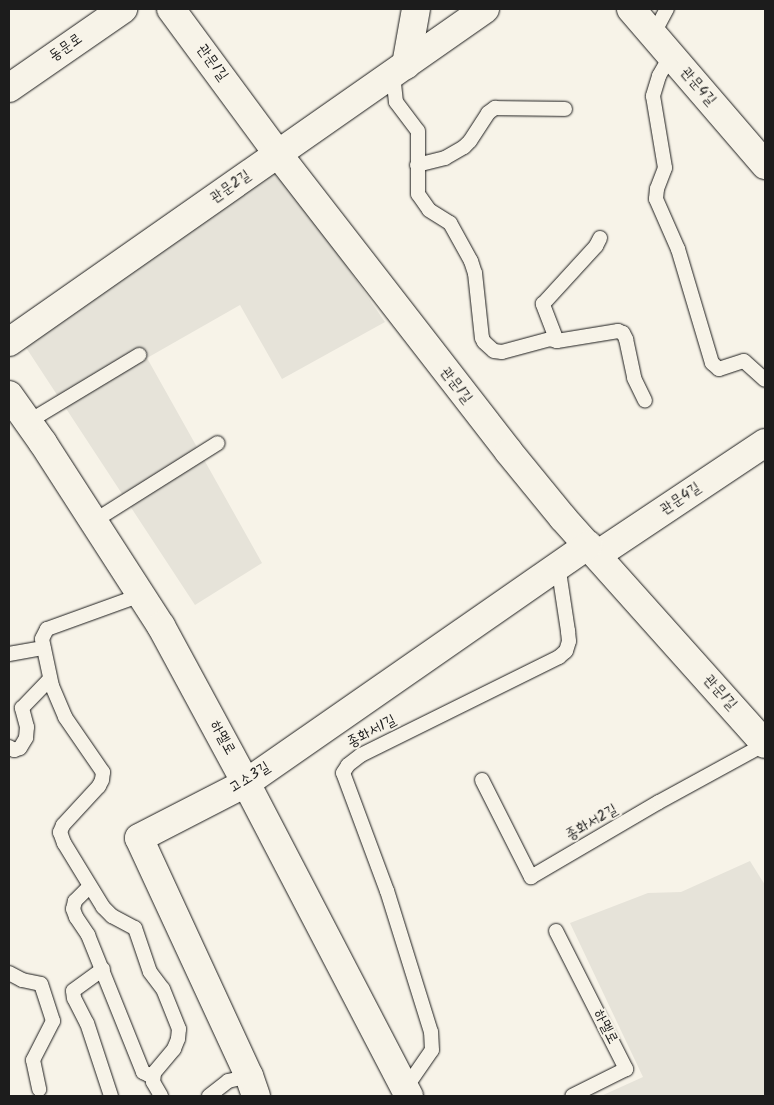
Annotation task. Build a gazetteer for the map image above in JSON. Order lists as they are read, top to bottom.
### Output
{
  "streets": {
    "street": [
      "동문로",
      "관문1길",
      "관문4길",
      "관문2길",
      "하멜로",
      "고소3길"
    ],
    "lane": ["종화서1길", "종화서2길"]
  },
  "crossings": [
    ["관문1길", "관문4길"],
    ["관문1길", "관문2길"],
    ["관문1길", "고소3길"],
    ["관문1길", "종화서2길"],
    ["관문4길", "고소3길"],
    ["종화서1길", "하멜로"],
    ["종화서1길", "고소3길"],
    ["하멜로", "고소3길"]
  ]
}
